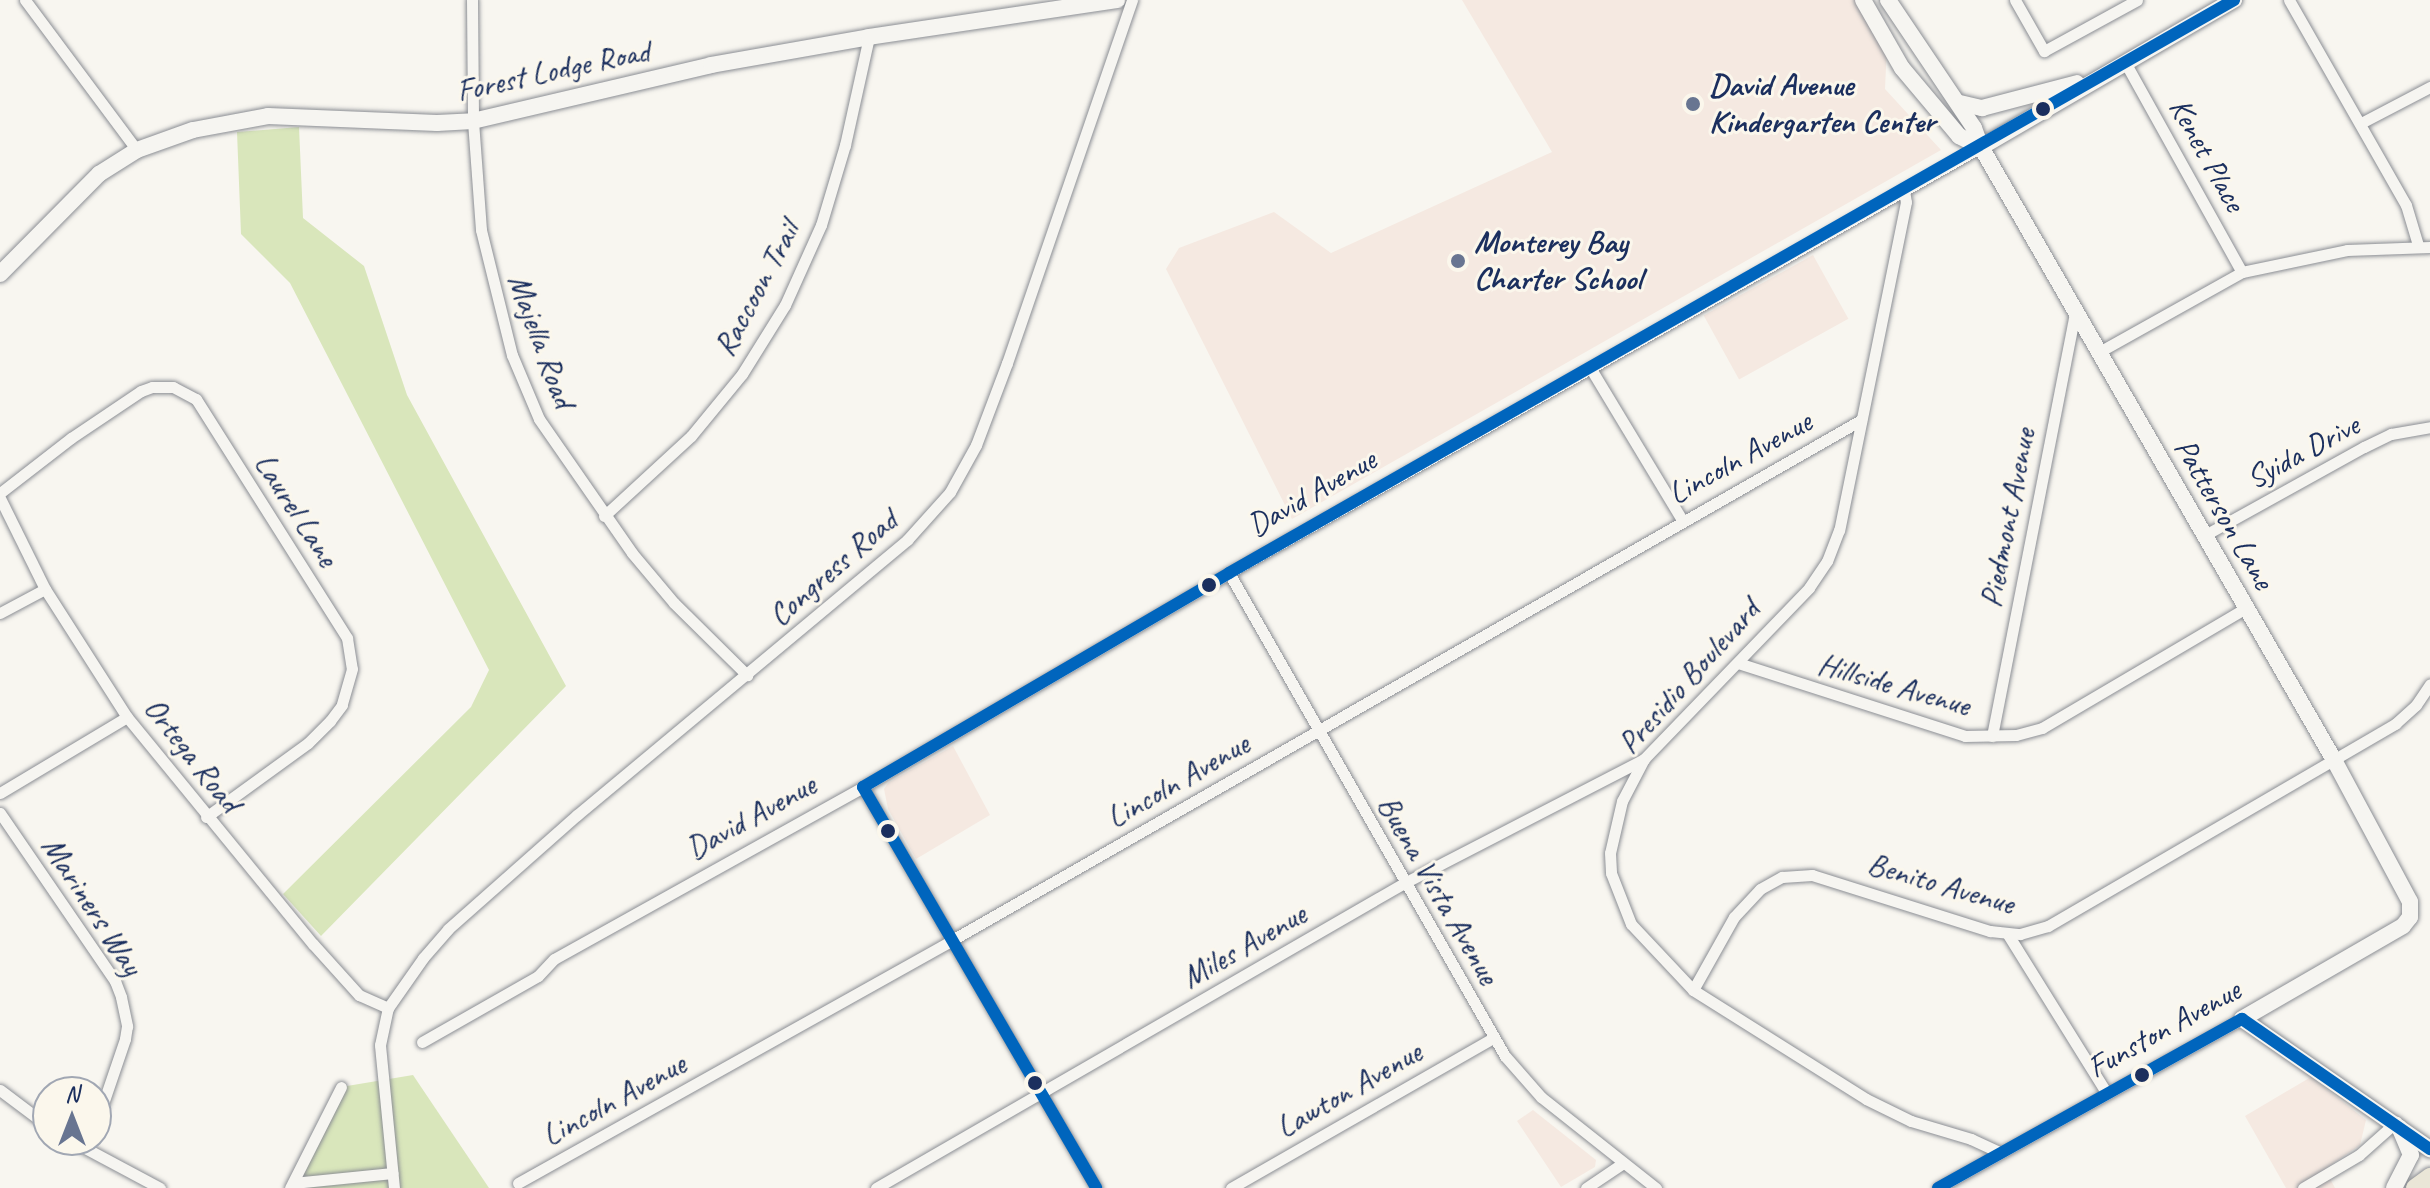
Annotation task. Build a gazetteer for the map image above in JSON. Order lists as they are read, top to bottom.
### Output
{
  "streets": {
    "street": [
      "Forest Lodge Road",
      "Kenet Place",
      "Raccoon Trail",
      "Majella Road",
      "Syida Drive",
      "Lincoln Avenue",
      "David Avenue",
      "Laurel Lane",
      "Patterson Lane",
      "Piedmont Avenue",
      "Congress Road",
      "Presidio Boulevard",
      "Hillside Avenue",
      "Ortega Road",
      "Benito Avenue",
      "Buena Vista Avenue",
      "Mariners Way",
      "Miles Avenue",
      "Funston Avenue",
      "Lawton Avenue"
    ]
  },
  "crossings": [
    ["Forest Lodge Road", "Raccoon Trail"],
    ["Forest Lodge Road", "Majella Road"],
    ["Kenet Place", "David Avenue"],
    ["Raccoon Trail", "Majella Road"],
    ["Majella Road", "Congress Road"],
    ["Syida Drive", "Patterson Lane"],
    ["Lincoln Avenue", "Presidio Boulevard"],
    ["Lincoln Avenue", "Buena Vista Avenue"],
    ["David Avenue", "Patterson Lane"],
    ["David Avenue", "Presidio Boulevard"],
    ["David Avenue", "Buena Vista Avenue"],
    ["Laurel Lane", "Ortega Road"],
    ["Patterson Lane", "Piedmont Avenue"],
    ["Patterson Lane", "Hillside Avenue"],
    ["Patterson Lane", "Benito Avenue"],
    ["Patterson Lane", "Funston Avenue"],
    ["Piedmont Avenue", "Hillside Avenue"],
    ["Congress Road", "Ortega Road"],
    ["Presidio Boulevard", "Hillside Avenue"],
    ["Presidio Boulevard", "Benito Avenue"],
    ["Presidio Boulevard", "Miles Avenue"],
    ["Presidio Boulevard", "Funston Avenue"],
    ["Buena Vista Avenue", "Miles Avenue"],
    ["Buena Vista Avenue", "Lawton Avenue"]
  ],
  "places": ["David Avenue Kindergarten Center", "Monterey Bay Charter School"],
  "north": "top"
}
